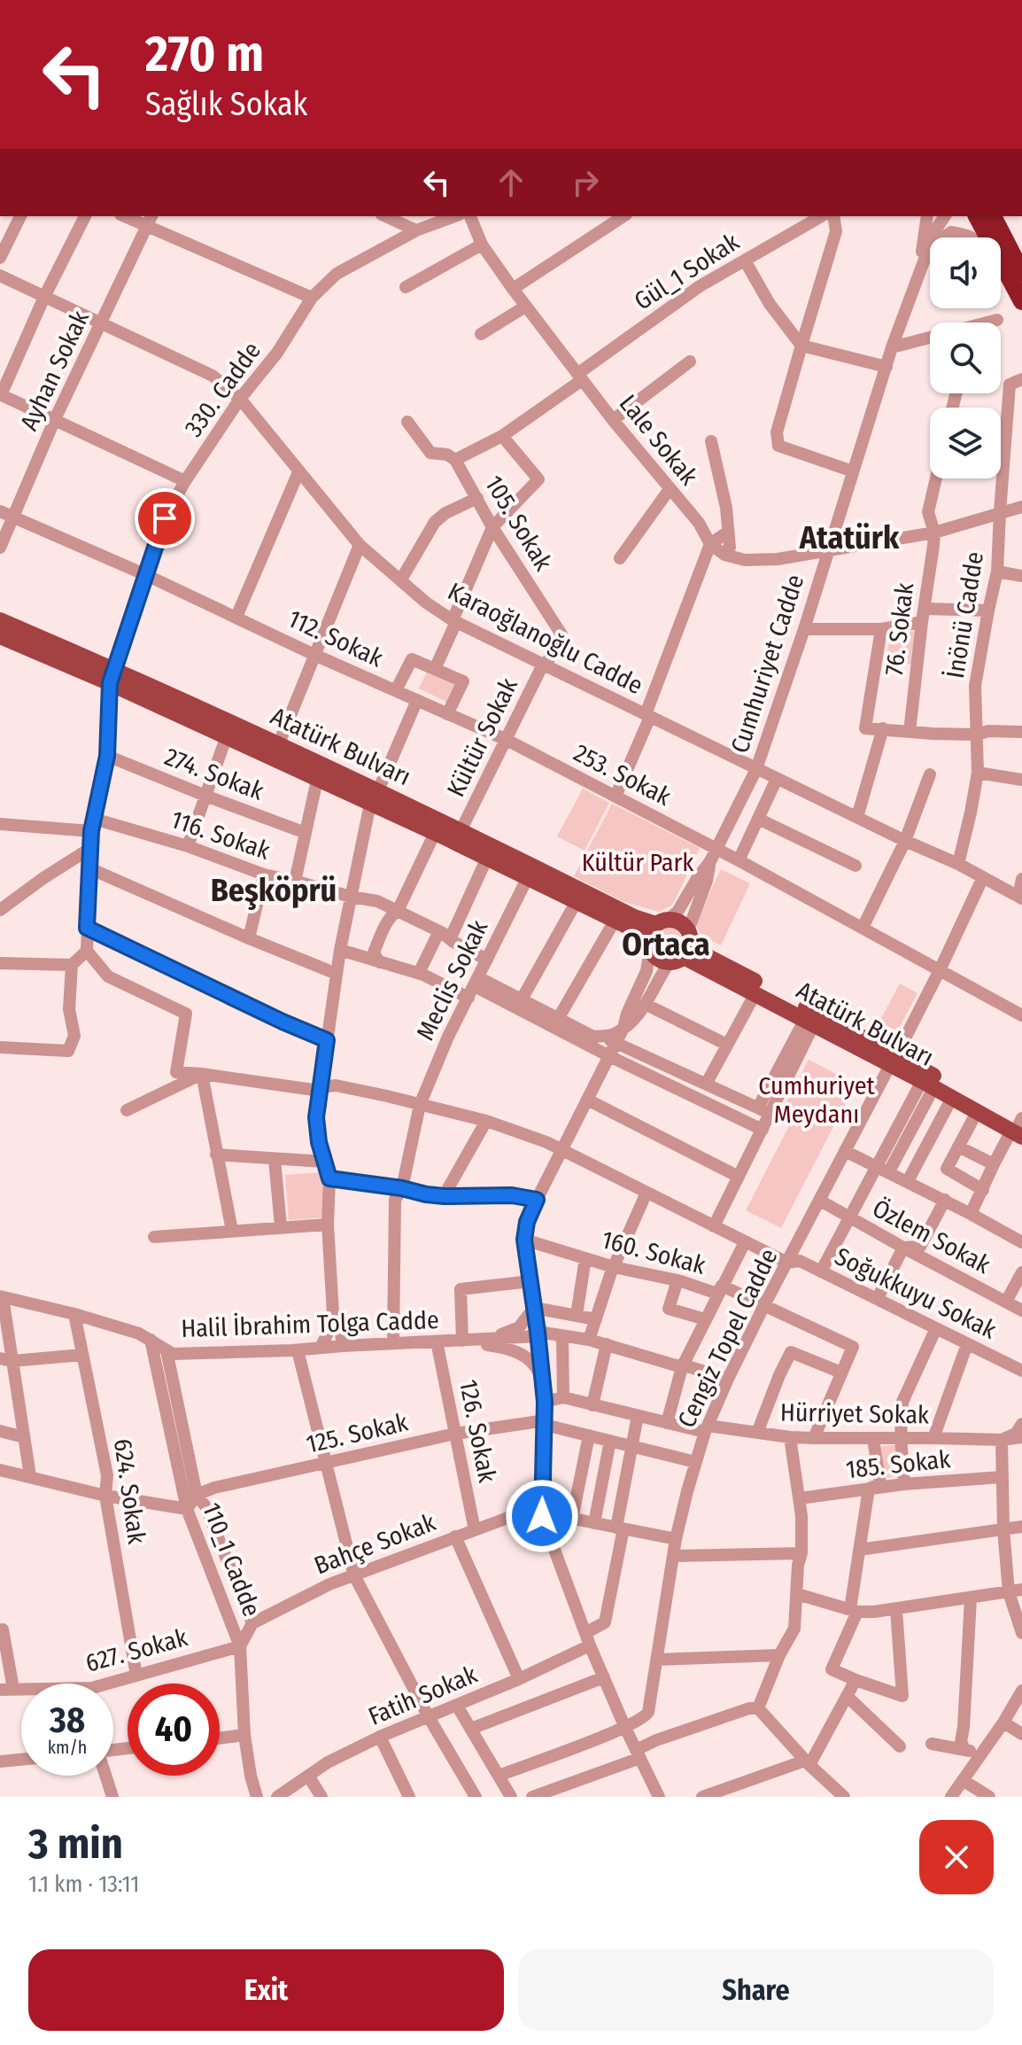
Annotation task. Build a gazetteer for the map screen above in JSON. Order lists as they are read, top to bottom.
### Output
{
  "streets": {
    "main road": ["Atatürk Bulvarı"],
    "street": [
      "Gül_1 Sokak",
      "Ayhan Sokak",
      "330. Cadde",
      "Lale Sokak",
      "105. Sokak",
      "İnönü Cadde",
      "76. Sokak",
      "112. Sokak",
      "Karaoğlanoğlu Cadde",
      "Cumhuriyet Cadde",
      "Kültür Sokak",
      "274. Sokak",
      "253. Sokak",
      "116. Sokak",
      "Meclis Sokak",
      "Özlem Sokak",
      "160. Sokak",
      "Soğukkuyu Sokak",
      "Halil İbrahim Tolga Cadde",
      "Cengiz Topel Cadde",
      "Hürriyet Sokak",
      "126. Sokak",
      "125. Sokak",
      "185. Sokak",
      "624. Sokak",
      "Bahçe Sokak",
      "110_1 Cadde",
      "627. Sokak",
      "Fatih Sokak"
    ]
  },
  "crossings": [
    ["Gül_1 Sokak", "Lale Sokak"],
    ["Gül_1 Sokak", "105. Sokak"],
    ["Ayhan Sokak", "112. Sokak"],
    ["Ayhan Sokak", "Karaoğlanoğlu Cadde"],
    ["330. Cadde", "112. Sokak"],
    ["330. Cadde", "Karaoğlanoğlu Cadde"],
    ["330. Cadde", "Atatürk Bulvarı"],
    ["105. Sokak", "Karaoğlanoğlu Cadde"],
    ["105. Sokak", "Kültür Sokak"],
    ["İnönü Cadde", "Karaoğlanoğlu Cadde"],
    ["112. Sokak", "Kültür Sokak"],
    ["112. Sokak", "253. Sokak"],
    ["Karaoğlanoğlu Cadde", "Cumhuriyet Cadde"],
    ["Karaoğlanoğlu Cadde", "Kültür Sokak"],
    ["Cumhuriyet Cadde", "Atatürk Bulvarı"],
    ["Cumhuriyet Cadde", "253. Sokak"],
    ["Cumhuriyet Cadde", "160. Sokak"],
    ["Cumhuriyet Cadde", "Soğukkuyu Sokak"],
    ["Cumhuriyet Cadde", "125. Sokak"],
    ["Cumhuriyet Cadde", "Bahçe Sokak"],
    ["Cumhuriyet Cadde", "Fatih Sokak"],
    ["Kültür Sokak", "Atatürk Bulvarı"],
    ["Kültür Sokak", "253. Sokak"],
    ["Atatürk Bulvarı", "Meclis Sokak"],
    ["Atatürk Bulvarı", "Cengiz Topel Cadde"],
    ["116. Sokak", "Meclis Sokak"],
    ["Meclis Sokak", "Soğukkuyu Sokak"],
    ["Meclis Sokak", "Halil İbrahim Tolga Cadde"],
    ["Özlem Sokak", "Cengiz Topel Cadde"],
    ["160. Sokak", "Cengiz Topel Cadde"],
    ["Soğukkuyu Sokak", "Cengiz Topel Cadde"],
    ["Halil İbrahim Tolga Cadde", "126. Sokak"],
    ["Halil İbrahim Tolga Cadde", "624. Sokak"],
    ["Halil İbrahim Tolga Cadde", "110_1 Cadde"],
    ["Cengiz Topel Cadde", "Hürriyet Sokak"],
    ["126. Sokak", "125. Sokak"],
    ["126. Sokak", "Bahçe Sokak"],
    ["125. Sokak", "110_1 Cadde"],
    ["624. Sokak", "627. Sokak"],
    ["Bahçe Sokak", "110_1 Cadde"],
    ["110_1 Cadde", "627. Sokak"]
  ],
  "districts": ["Atatürk", "Beşköprü", "Ortaca"],
  "parks": ["Kültür Park", "Cumhuriyet Meydanı"],
  "page": {
    "turn": ["270 m", "Sağlık Sokak"],
    "speed": "38 km/h",
    "limit": "40",
    "heading": ["3 min", "1.1 km · 13:11"],
    "buttons": ["Exit", "Share"]
  }
}
